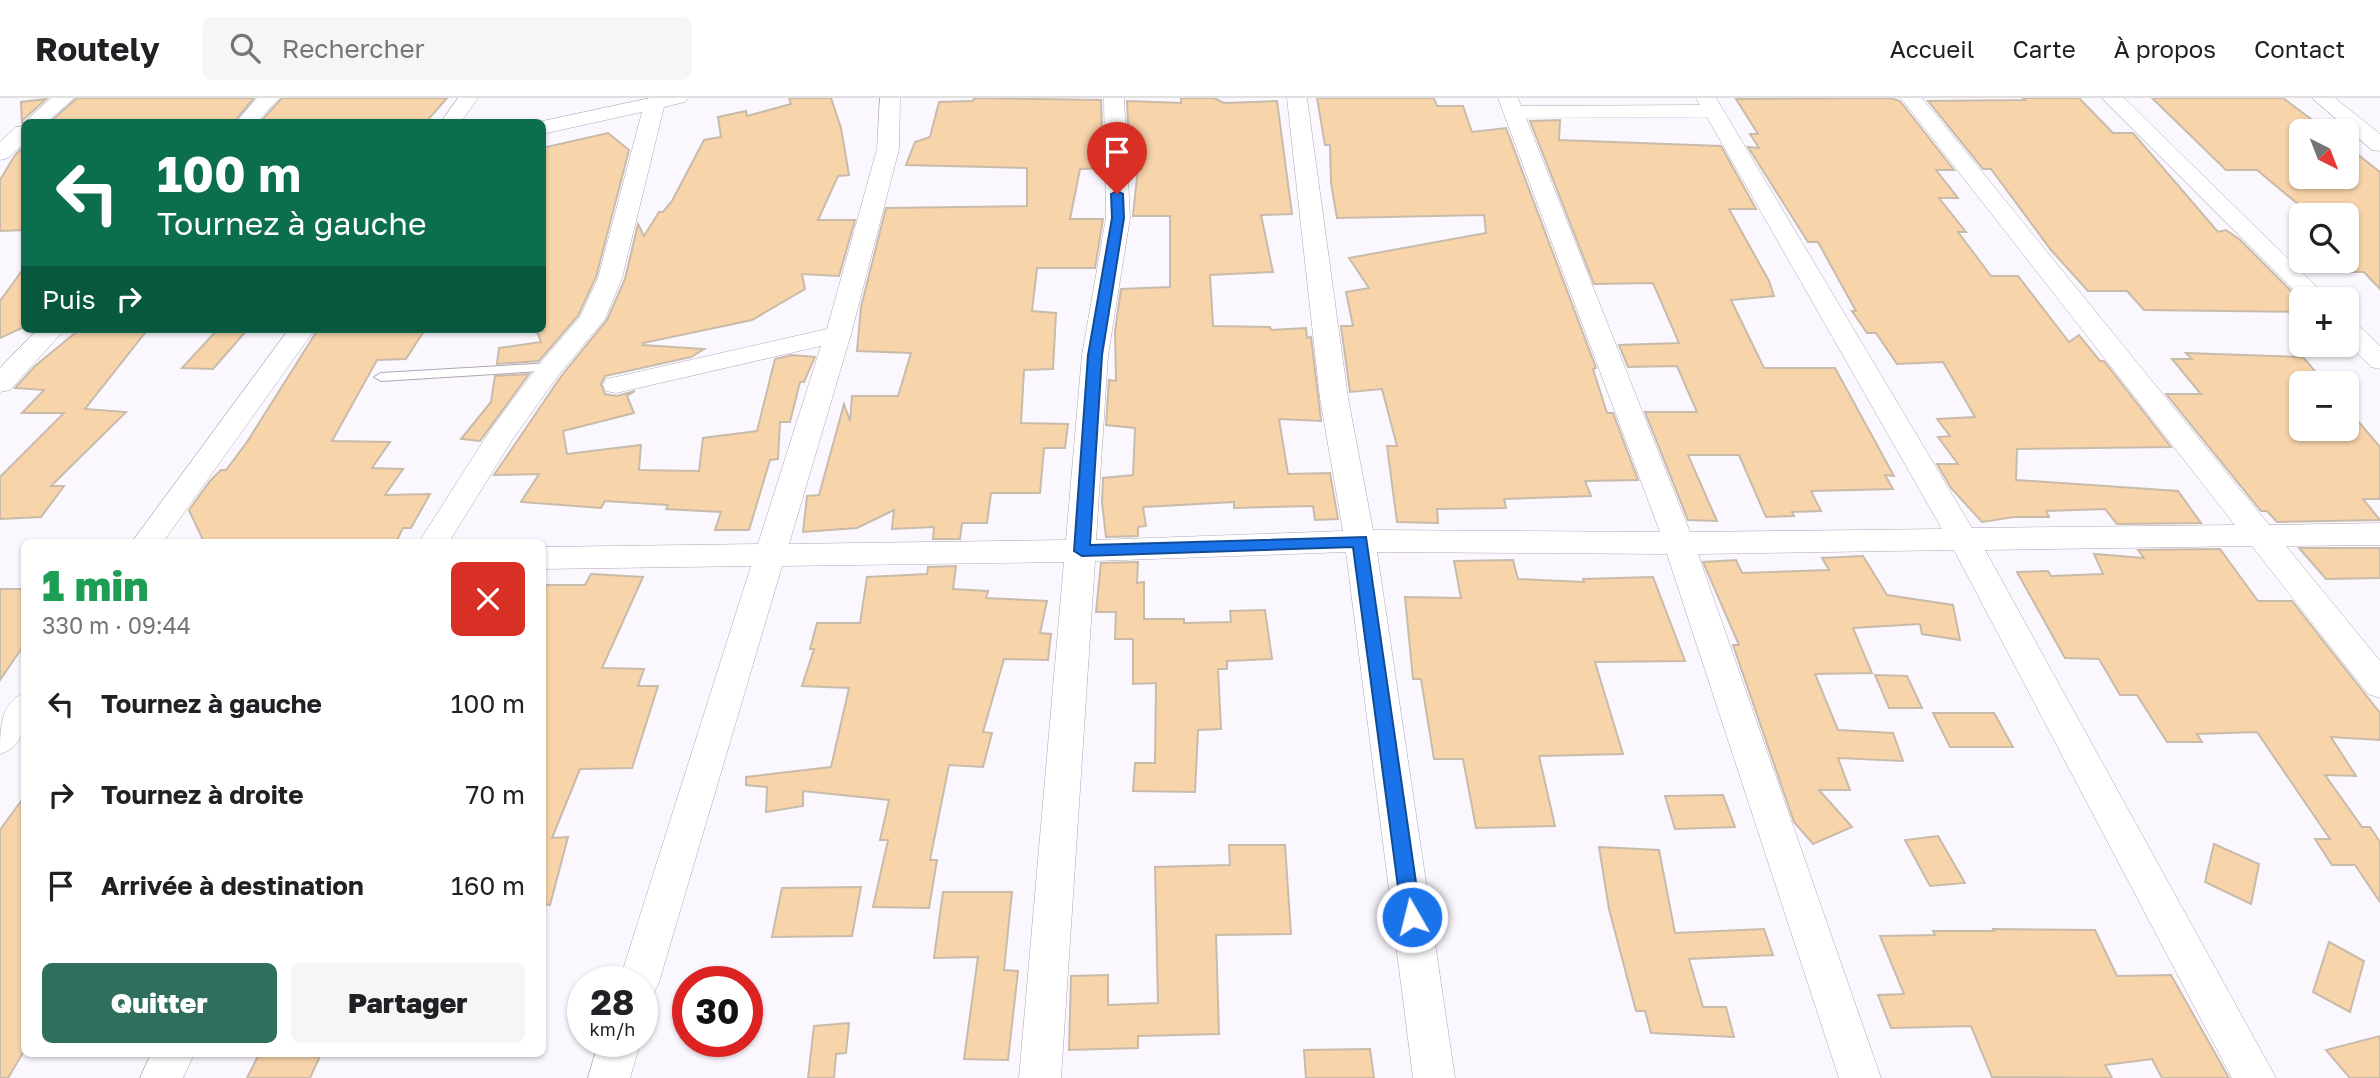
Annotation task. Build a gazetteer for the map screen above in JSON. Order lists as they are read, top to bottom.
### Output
{
  "north": "bottom right",
  "page": {
    "header": "Routely",
    "search": "Rechercher",
    "nav": [
      "Accueil",
      "Carte",
      "À propos",
      "Contact"
    ],
    "map_buttons": ["+", "−"],
    "turn": ["100 m", "Tournez à gauche"],
    "then": "Puis",
    "heading": ["1 min", "330 m · 09:44"],
    "list": [
      {
        "name": "Tournez à gauche",
        "value": "100 m"
      },
      {
        "name": "Tournez à droite",
        "value": "70 m"
      },
      {
        "name": "Arrivée à destination",
        "value": "160 m"
      }
    ],
    "buttons": ["Quitter", "Partager"],
    "speed": "28 km/h",
    "limit": "30"
  }
}
